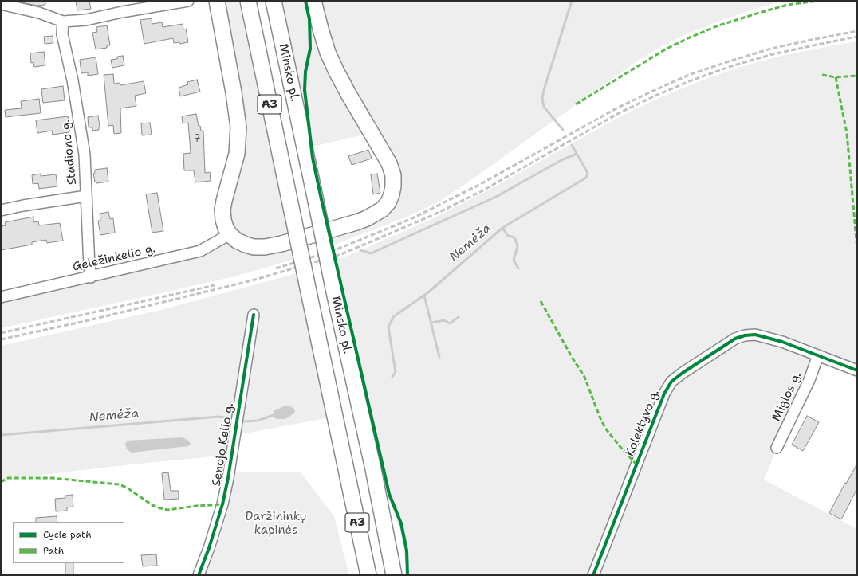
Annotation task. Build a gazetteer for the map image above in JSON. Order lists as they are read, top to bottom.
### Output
{
  "streets": {
    "highway": ["Minsko pl.", "A3"],
    "street": [
      "Stadiono g.",
      "Geležinkelio g.",
      "Miglos g.",
      "Kolektyvo g.",
      "Senojo Kelio g."
    ]
  },
  "crossings": [
    ["Miglos g.", "Kolektyvo g."]
  ],
  "water": ["Nemėža"],
  "parks": ["Daržininkų kapinės"],
  "house_numbers": ["7"],
  "legend": ["Cycle path", "Path"]
}
